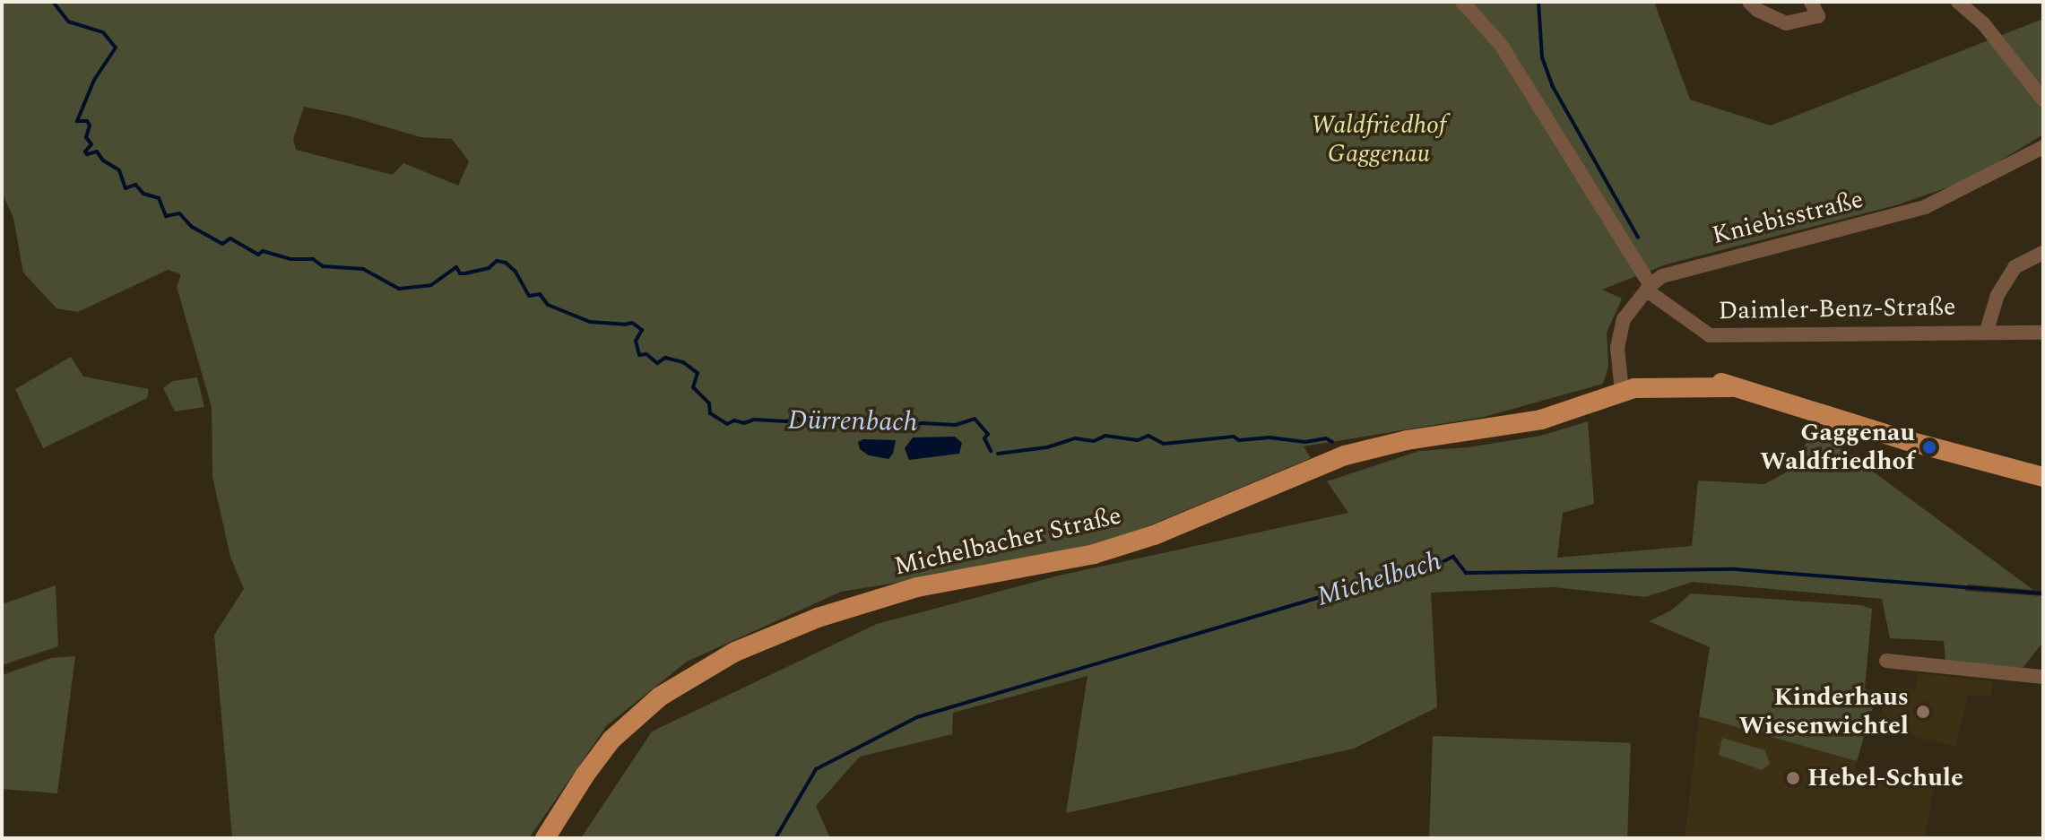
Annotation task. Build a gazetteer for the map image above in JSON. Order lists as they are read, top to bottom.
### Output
{
  "streets": {
    "main road": ["Michelbacher Straße"],
    "street": ["Kniebisstraße", "Daimler-Benz-Straße"]
  },
  "crossings": [
    ["Kniebisstraße", "Daimler-Benz-Straße"],
    ["Kniebisstraße", "Michelbacher Straße"]
  ],
  "water": ["Dürrenbach", "Michelbach"],
  "parks": ["Waldfriedhof Gaggenau"],
  "places": ["Gaggenau Waldfriedhof", "Kinderhaus Wiesenwichtel", "Hebel-Schule"]
}
